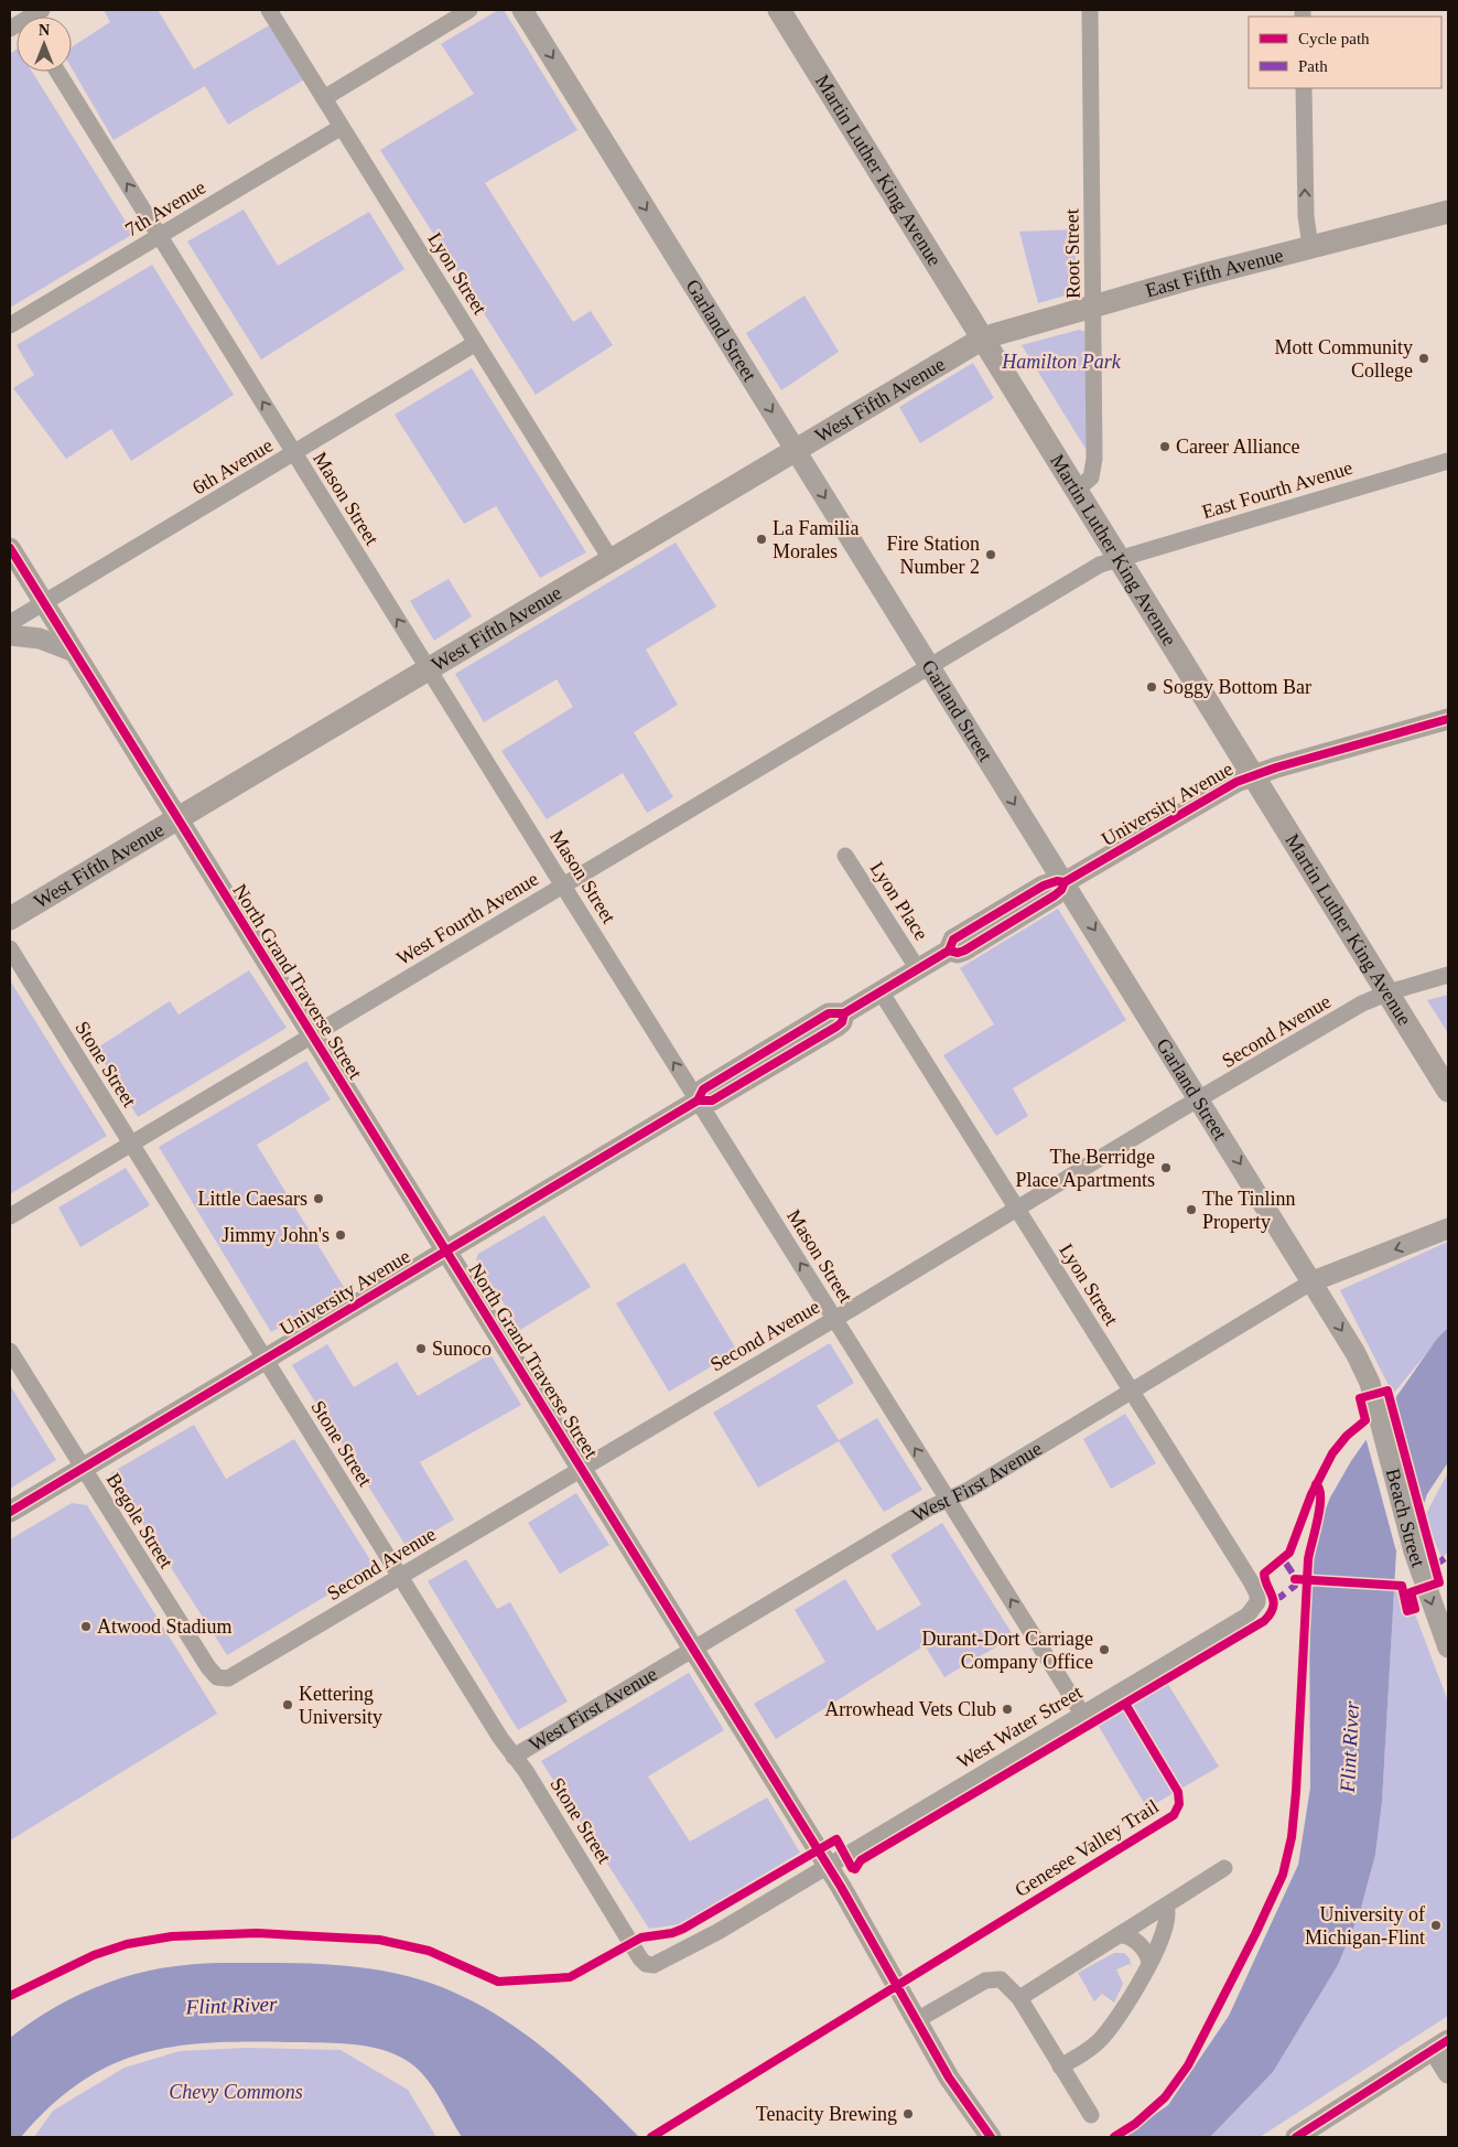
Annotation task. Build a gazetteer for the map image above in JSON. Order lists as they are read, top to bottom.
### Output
{
  "streets": {
    "main road": ["Martin Luther King Avenue", "East Fifth Avenue", "West Fifth Avenue"],
    "street": [
      "7th Avenue",
      "Root Street",
      "Lyon Street",
      "Garland Street",
      "6th Avenue",
      "East Fourth Avenue",
      "Mason Street",
      "University Avenue",
      "Lyon Place",
      "West Fourth Avenue",
      "North Grand Traverse Street",
      "Second Avenue",
      "Stone Street",
      "West First Avenue",
      "Beach Street",
      "Begole Street",
      "West Water Street"
    ],
    "cycle path": ["Genesee Valley Trail"]
  },
  "crossings": [
    ["Martin Luther King Avenue", "Root Street"],
    ["Martin Luther King Avenue", "East Fifth Avenue"],
    ["Martin Luther King Avenue", "West Fifth Avenue"],
    ["Martin Luther King Avenue", "East Fourth Avenue"],
    ["Martin Luther King Avenue", "University Avenue"],
    ["Martin Luther King Avenue", "West Fourth Avenue"],
    ["Martin Luther King Avenue", "Second Avenue"],
    ["7th Avenue", "Lyon Street"],
    ["7th Avenue", "Mason Street"],
    ["Root Street", "East Fifth Avenue"],
    ["East Fifth Avenue", "West Fifth Avenue"],
    ["Lyon Street", "West Fifth Avenue"],
    ["Lyon Street", "6th Avenue"],
    ["Lyon Street", "University Avenue"],
    ["Lyon Street", "Second Avenue"],
    ["Lyon Street", "West First Avenue"],
    ["Lyon Street", "West Water Street"],
    ["Garland Street", "West Fifth Avenue"],
    ["Garland Street", "University Avenue"],
    ["Garland Street", "West Fourth Avenue"],
    ["Garland Street", "Second Avenue"],
    ["Garland Street", "West First Avenue"],
    ["Garland Street", "Beach Street"],
    ["West Fifth Avenue", "Mason Street"],
    ["West Fifth Avenue", "North Grand Traverse Street"],
    ["6th Avenue", "Mason Street"],
    ["6th Avenue", "North Grand Traverse Street"],
    ["East Fourth Avenue", "West Fourth Avenue"],
    ["Mason Street", "University Avenue"],
    ["Mason Street", "West Fourth Avenue"],
    ["Mason Street", "Second Avenue"],
    ["Mason Street", "West First Avenue"],
    ["Mason Street", "West Water Street"],
    ["University Avenue", "Lyon Place"],
    ["University Avenue", "North Grand Traverse Street"],
    ["University Avenue", "Stone Street"],
    ["University Avenue", "Begole Street"],
    ["West Fourth Avenue", "North Grand Traverse Street"],
    ["West Fourth Avenue", "Stone Street"],
    ["North Grand Traverse Street", "Second Avenue"],
    ["North Grand Traverse Street", "West First Avenue"],
    ["North Grand Traverse Street", "West Water Street"],
    ["Second Avenue", "Stone Street"],
    ["Second Avenue", "Begole Street"],
    ["Stone Street", "West First Avenue"],
    ["Stone Street", "West Water Street"]
  ],
  "one_way": ["Garland Street", "Mason Street", "Beach Street"],
  "water": ["Flint River"],
  "parks": ["Hamilton Park", "Chevy Commons"],
  "places": [
    "Mott Community College",
    "Career Alliance",
    "La Familia Morales",
    "Fire Station Number 2",
    "Soggy Bottom Bar",
    "The Berridge Place Apartments",
    "Little Caesars",
    "The Tinlinn Property",
    "Jimmy John's",
    "Sunoco",
    "Atwood Stadium",
    "Durant-Dort Carriage Company Office",
    "Kettering University",
    "Arrowhead Vets Club",
    "University of Michigan-Flint",
    "Tenacity Brewing"
  ],
  "legend": ["Cycle path", "Path"],
  "north": "top"
}
